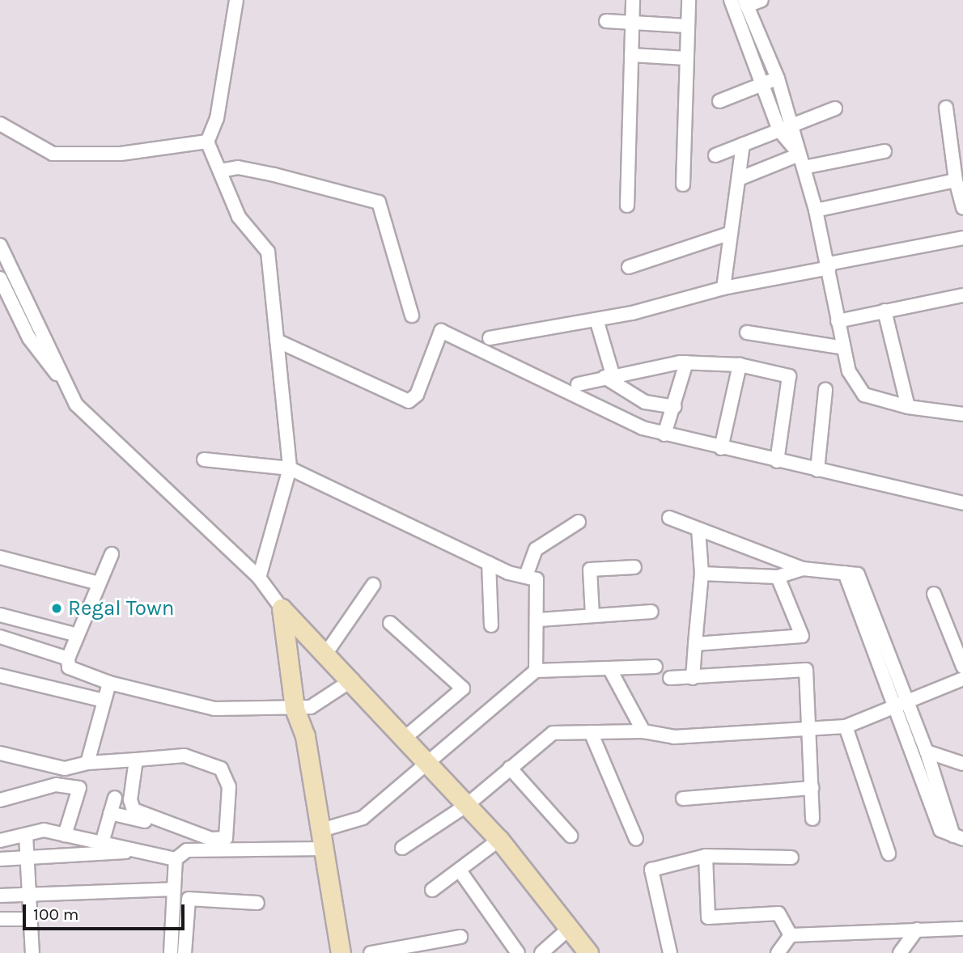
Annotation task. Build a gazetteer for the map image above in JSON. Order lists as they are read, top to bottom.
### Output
{
  "places": ["Regal Town"],
  "scale_bar": "100 m"
}
